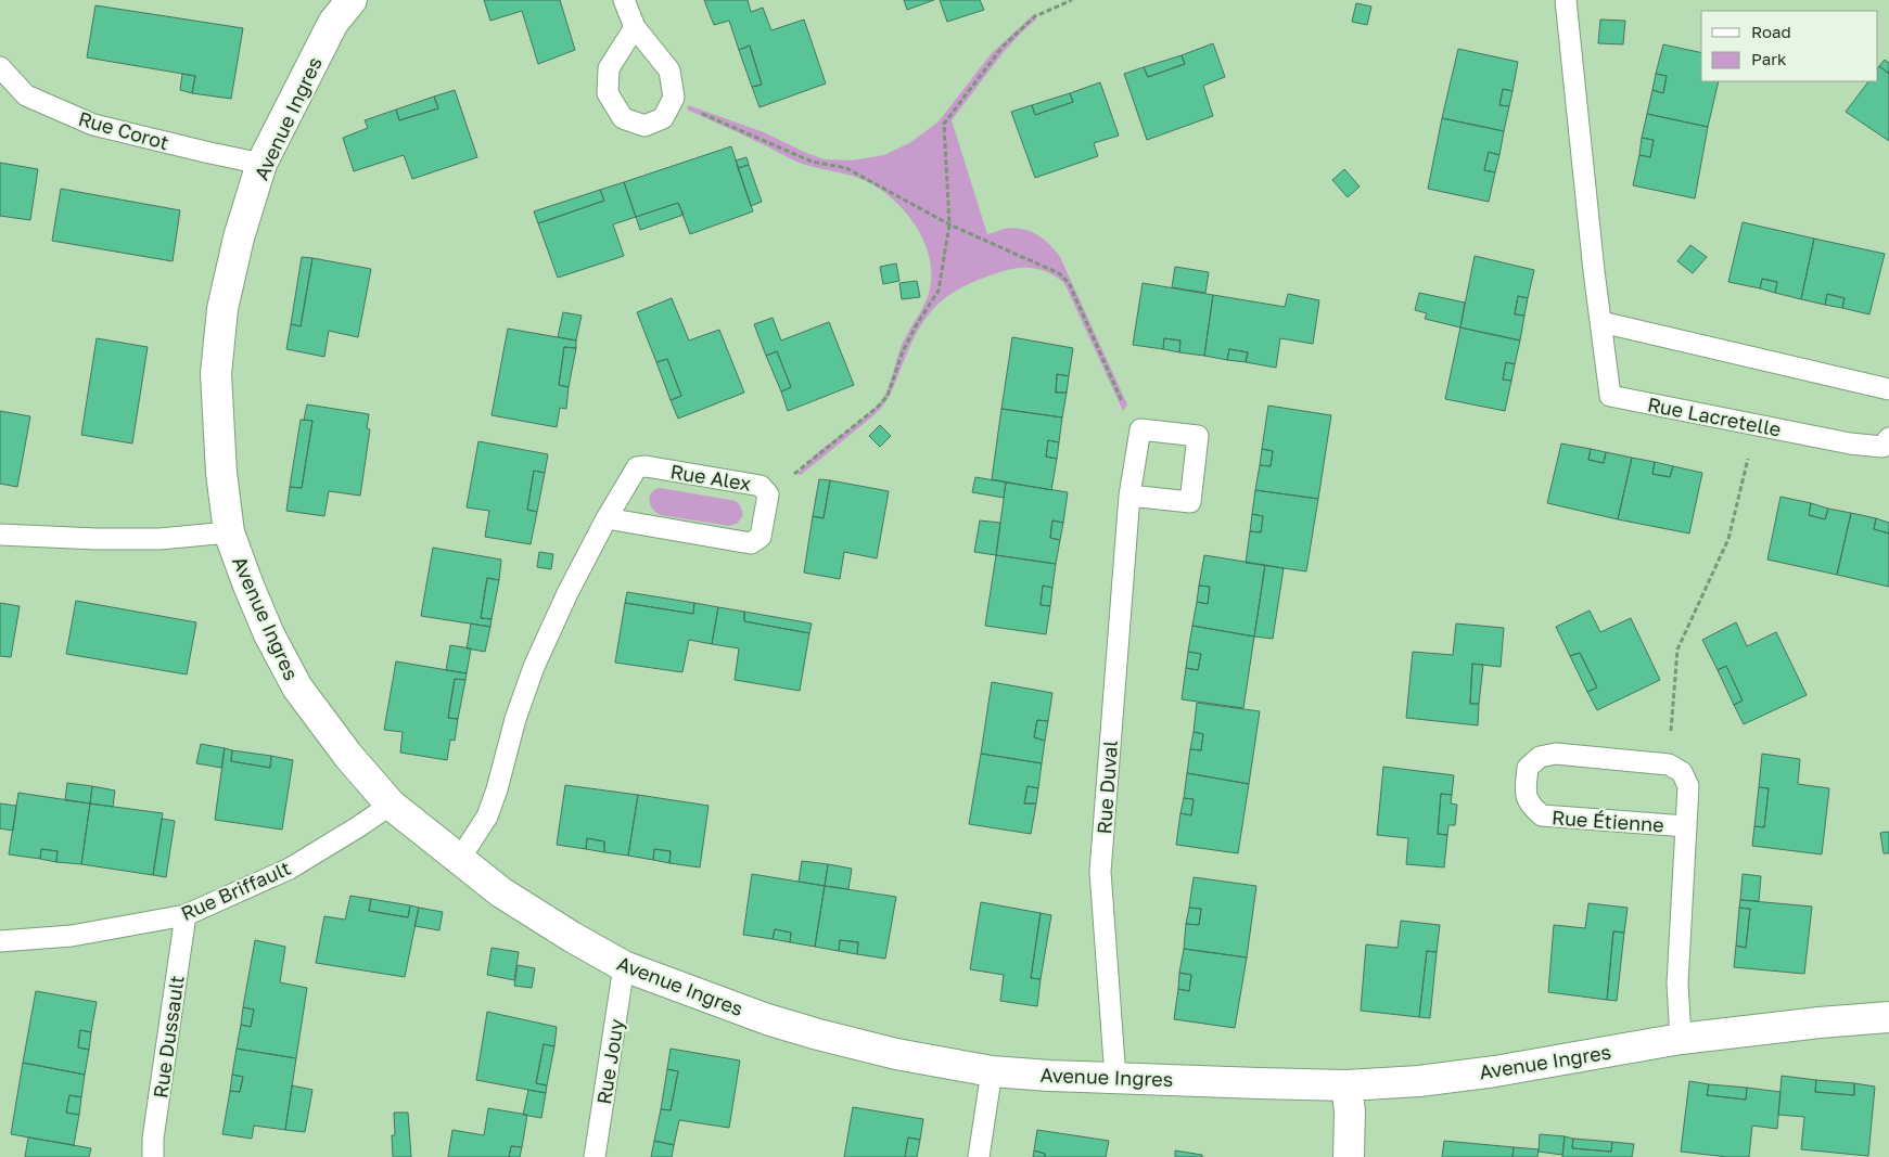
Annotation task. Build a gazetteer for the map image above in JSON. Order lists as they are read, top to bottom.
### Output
{
  "streets": {
    "street": ["Avenue Ingres"],
    "lane": [
      "Rue Corot",
      "Rue Lacretelle",
      "Rue Alex",
      "Rue Duval",
      "Rue Étienne",
      "Rue Briffault",
      "Rue Dussault",
      "Rue Jouy"
    ]
  },
  "crossings": [
    ["Avenue Ingres", "Rue Corot"],
    ["Avenue Ingres", "Rue Alex"],
    ["Avenue Ingres", "Rue Duval"],
    ["Avenue Ingres", "Rue Étienne"],
    ["Avenue Ingres", "Rue Briffault"],
    ["Avenue Ingres", "Rue Jouy"],
    ["Rue Briffault", "Rue Dussault"]
  ],
  "legend": ["Road", "Park"]
}
